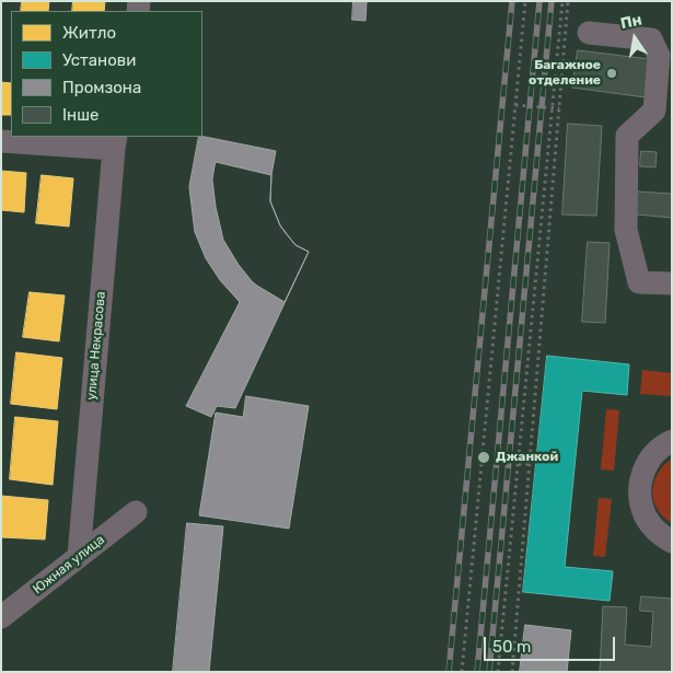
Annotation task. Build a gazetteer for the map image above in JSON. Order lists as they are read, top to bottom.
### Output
{
  "streets": {
    "street": ["улица Некрасова", "Южная улица"]
  },
  "crossings": [
    ["улица Некрасова", "Южная улица"]
  ],
  "places": ["Багажное отделение", "Джанкой"],
  "legend": [
    "Житло",
    "Установи",
    "Промзона",
    "Інше"
  ],
  "scale_bar": "50 m",
  "north": "top"
}
